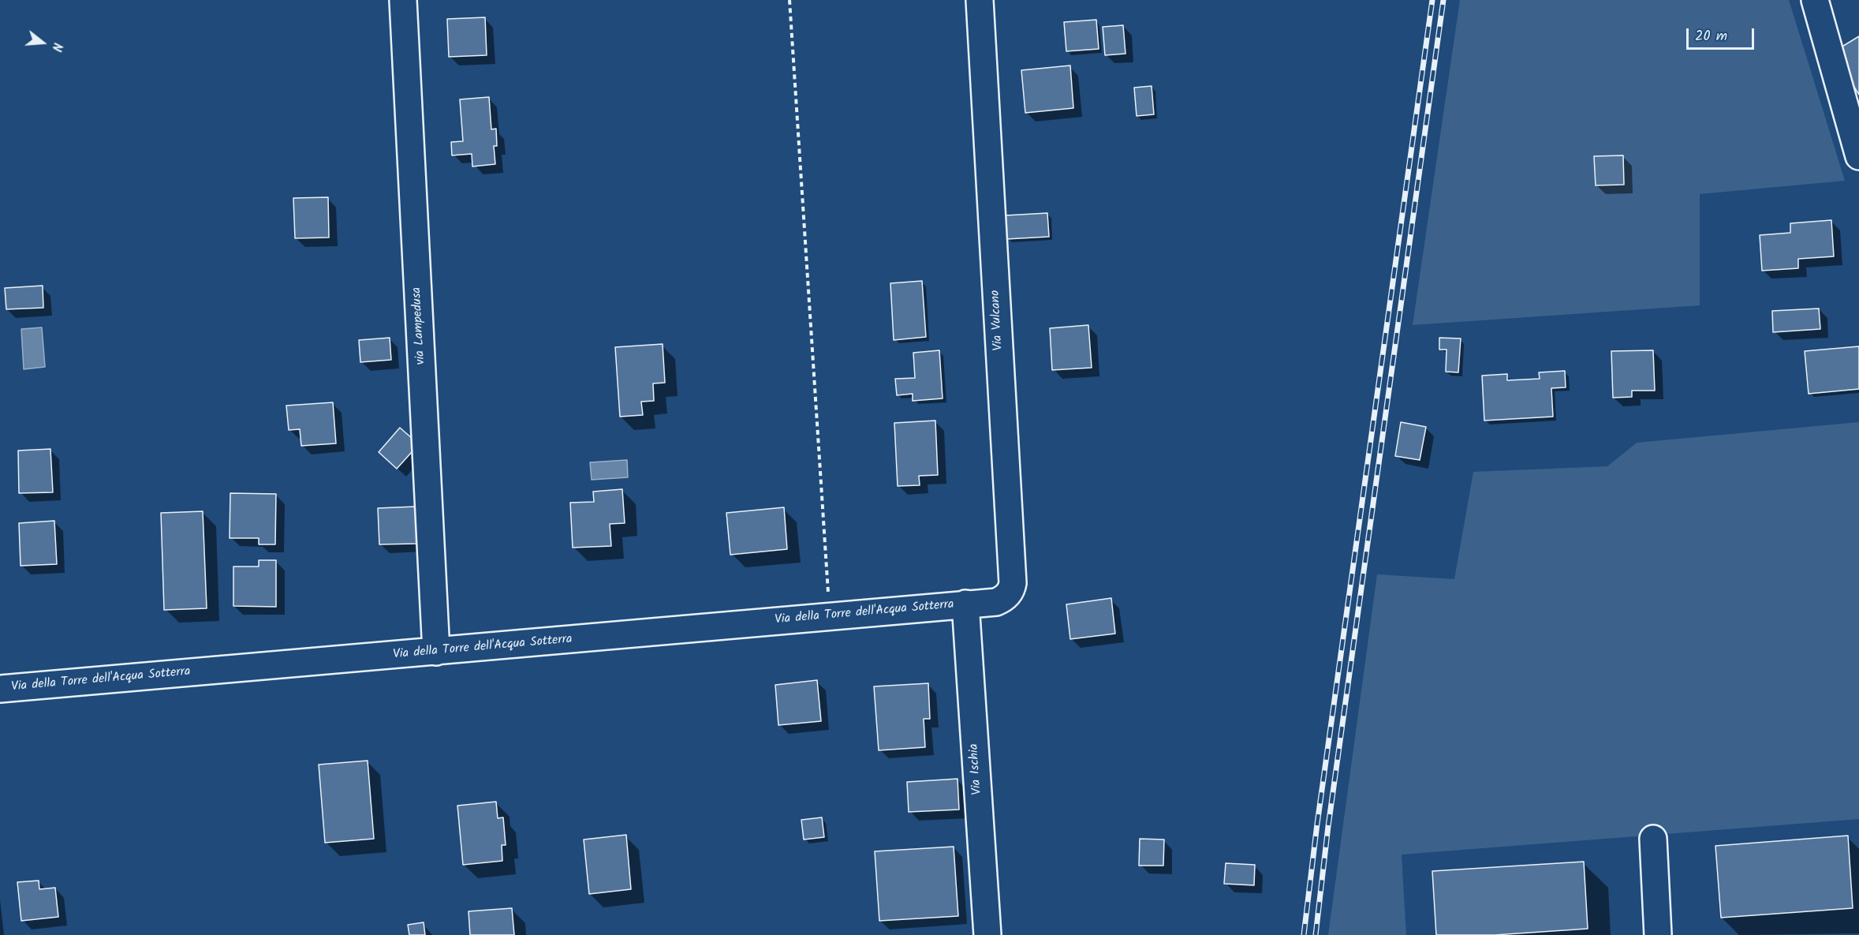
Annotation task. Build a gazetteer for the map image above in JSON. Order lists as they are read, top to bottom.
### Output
{
  "streets": {
    "street": [
      "Via Vulcano",
      "via Lampedusa",
      "Via della Torre dell'Acqua Sotterra",
      "Via Ischia"
    ]
  },
  "crossings": [
    ["Via Vulcano", "Via della Torre dell'Acqua Sotterra"],
    ["Via Vulcano", "Via Ischia"],
    ["via Lampedusa", "Via della Torre dell'Acqua Sotterra"],
    ["Via della Torre dell'Acqua Sotterra", "Via Ischia"]
  ],
  "scale_bar": "20 m",
  "north": "right"
}
